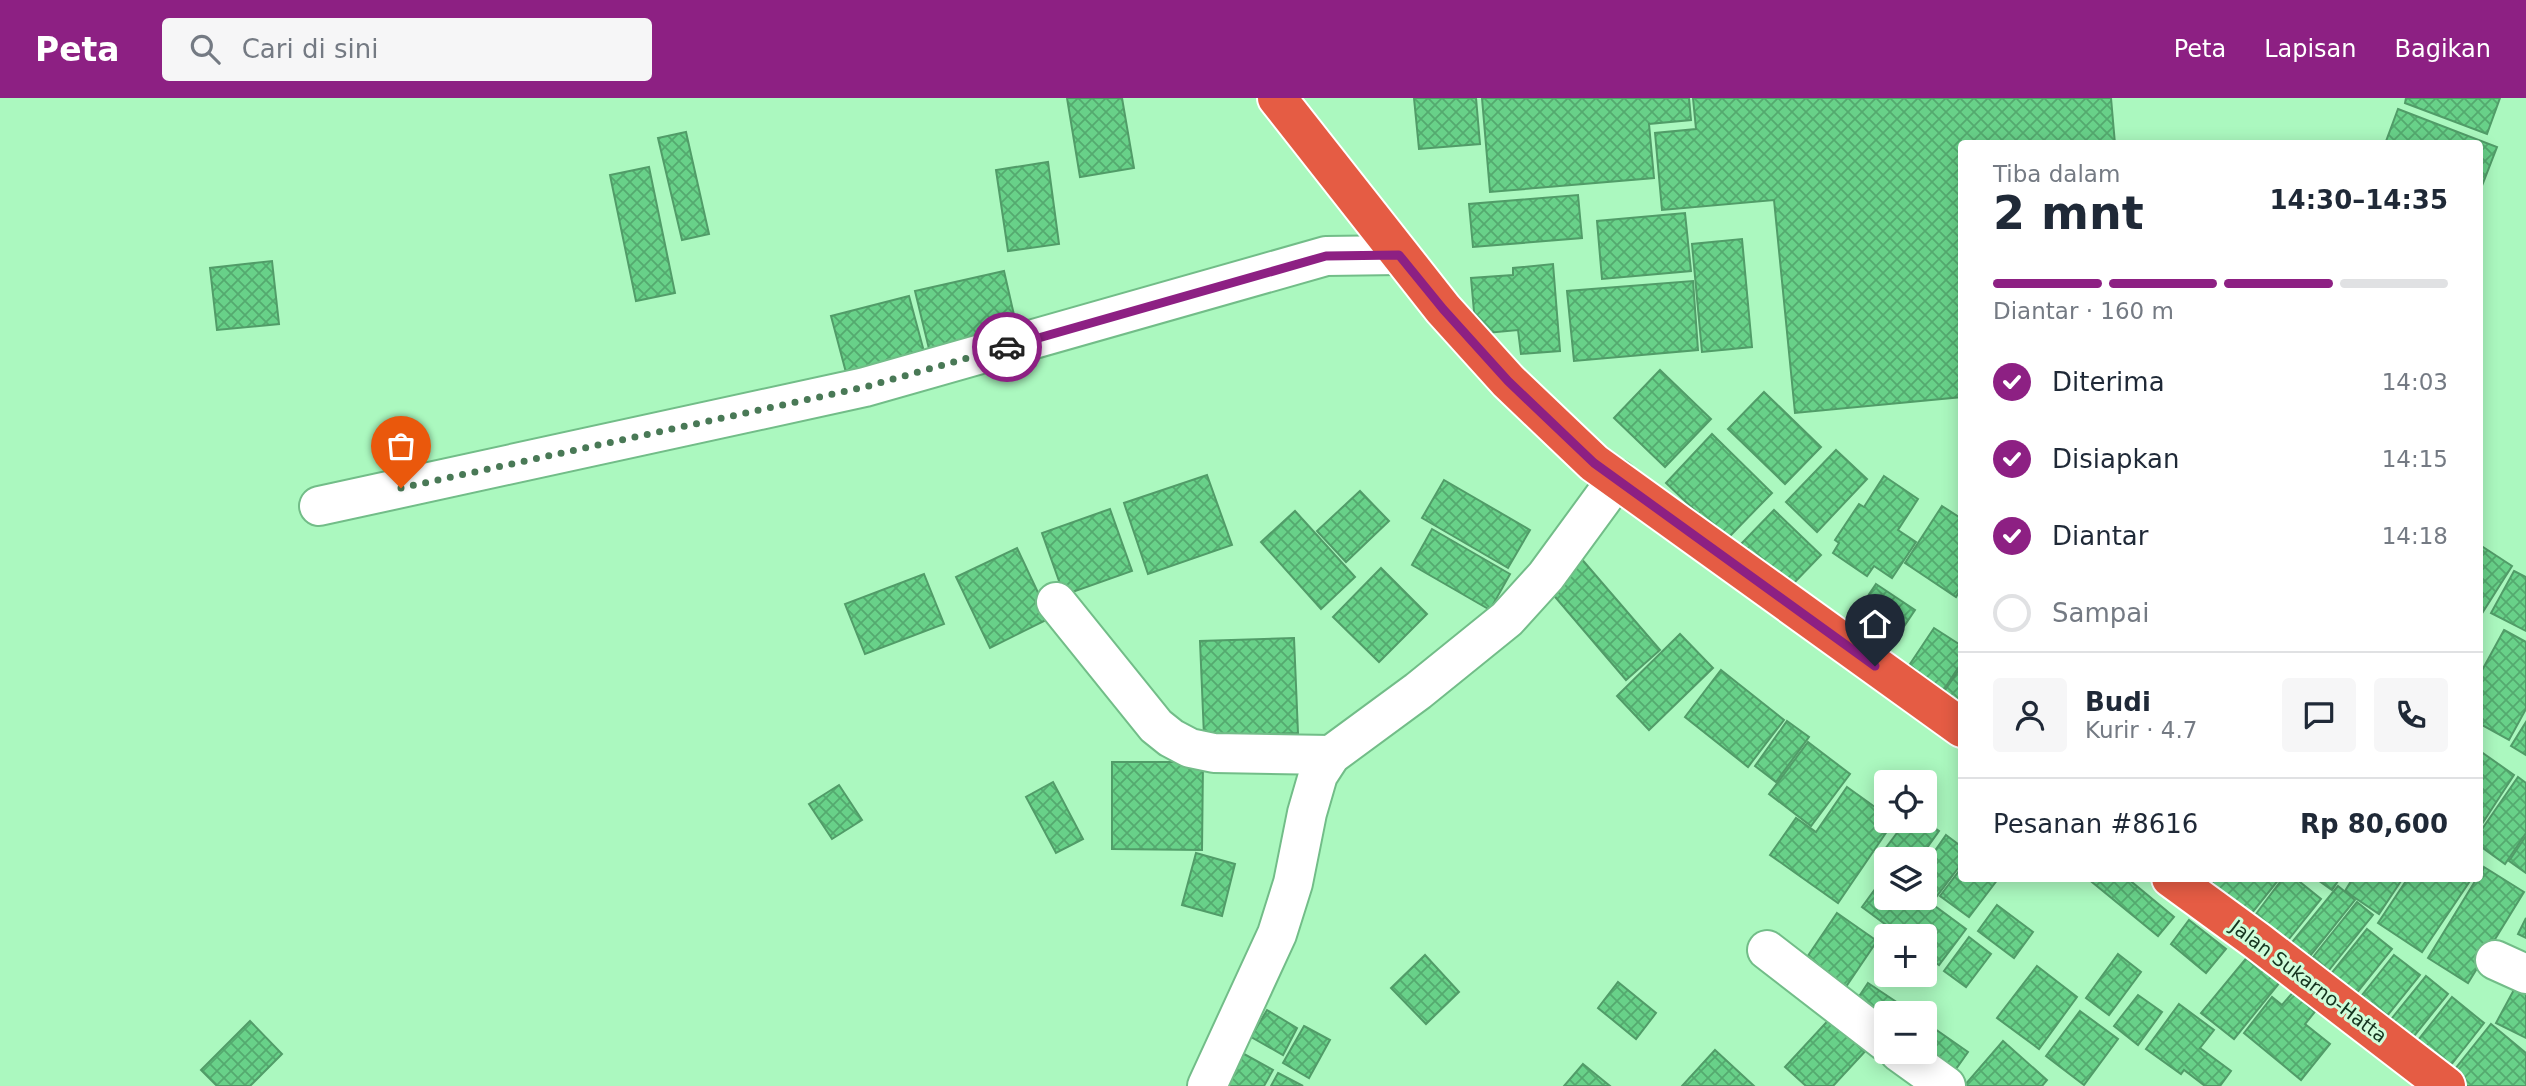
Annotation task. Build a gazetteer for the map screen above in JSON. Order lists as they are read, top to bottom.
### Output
{
  "streets": {
    "highway": ["Jalan Sukarno-Hatta"]
  },
  "page": {
    "header": "Peta",
    "search": "Cari di sini",
    "nav": ["Peta", "Lapisan", "Bagikan"],
    "heading": ["2 mnt", "Tiba dalam", "14:30–14:35"],
    "panel": [
      "Budi",
      "Kurir · 4.7",
      "Pesanan #8616",
      "Rp 80,600"
    ],
    "bar": "Diantar · 160 m",
    "list": [
      ["Diterima", "14:03"],
      ["Disiapkan", "14:15"],
      ["Diantar", "14:18"],
      "Sampai"
    ],
    "map_buttons": ["+", "−"]
  }
}
